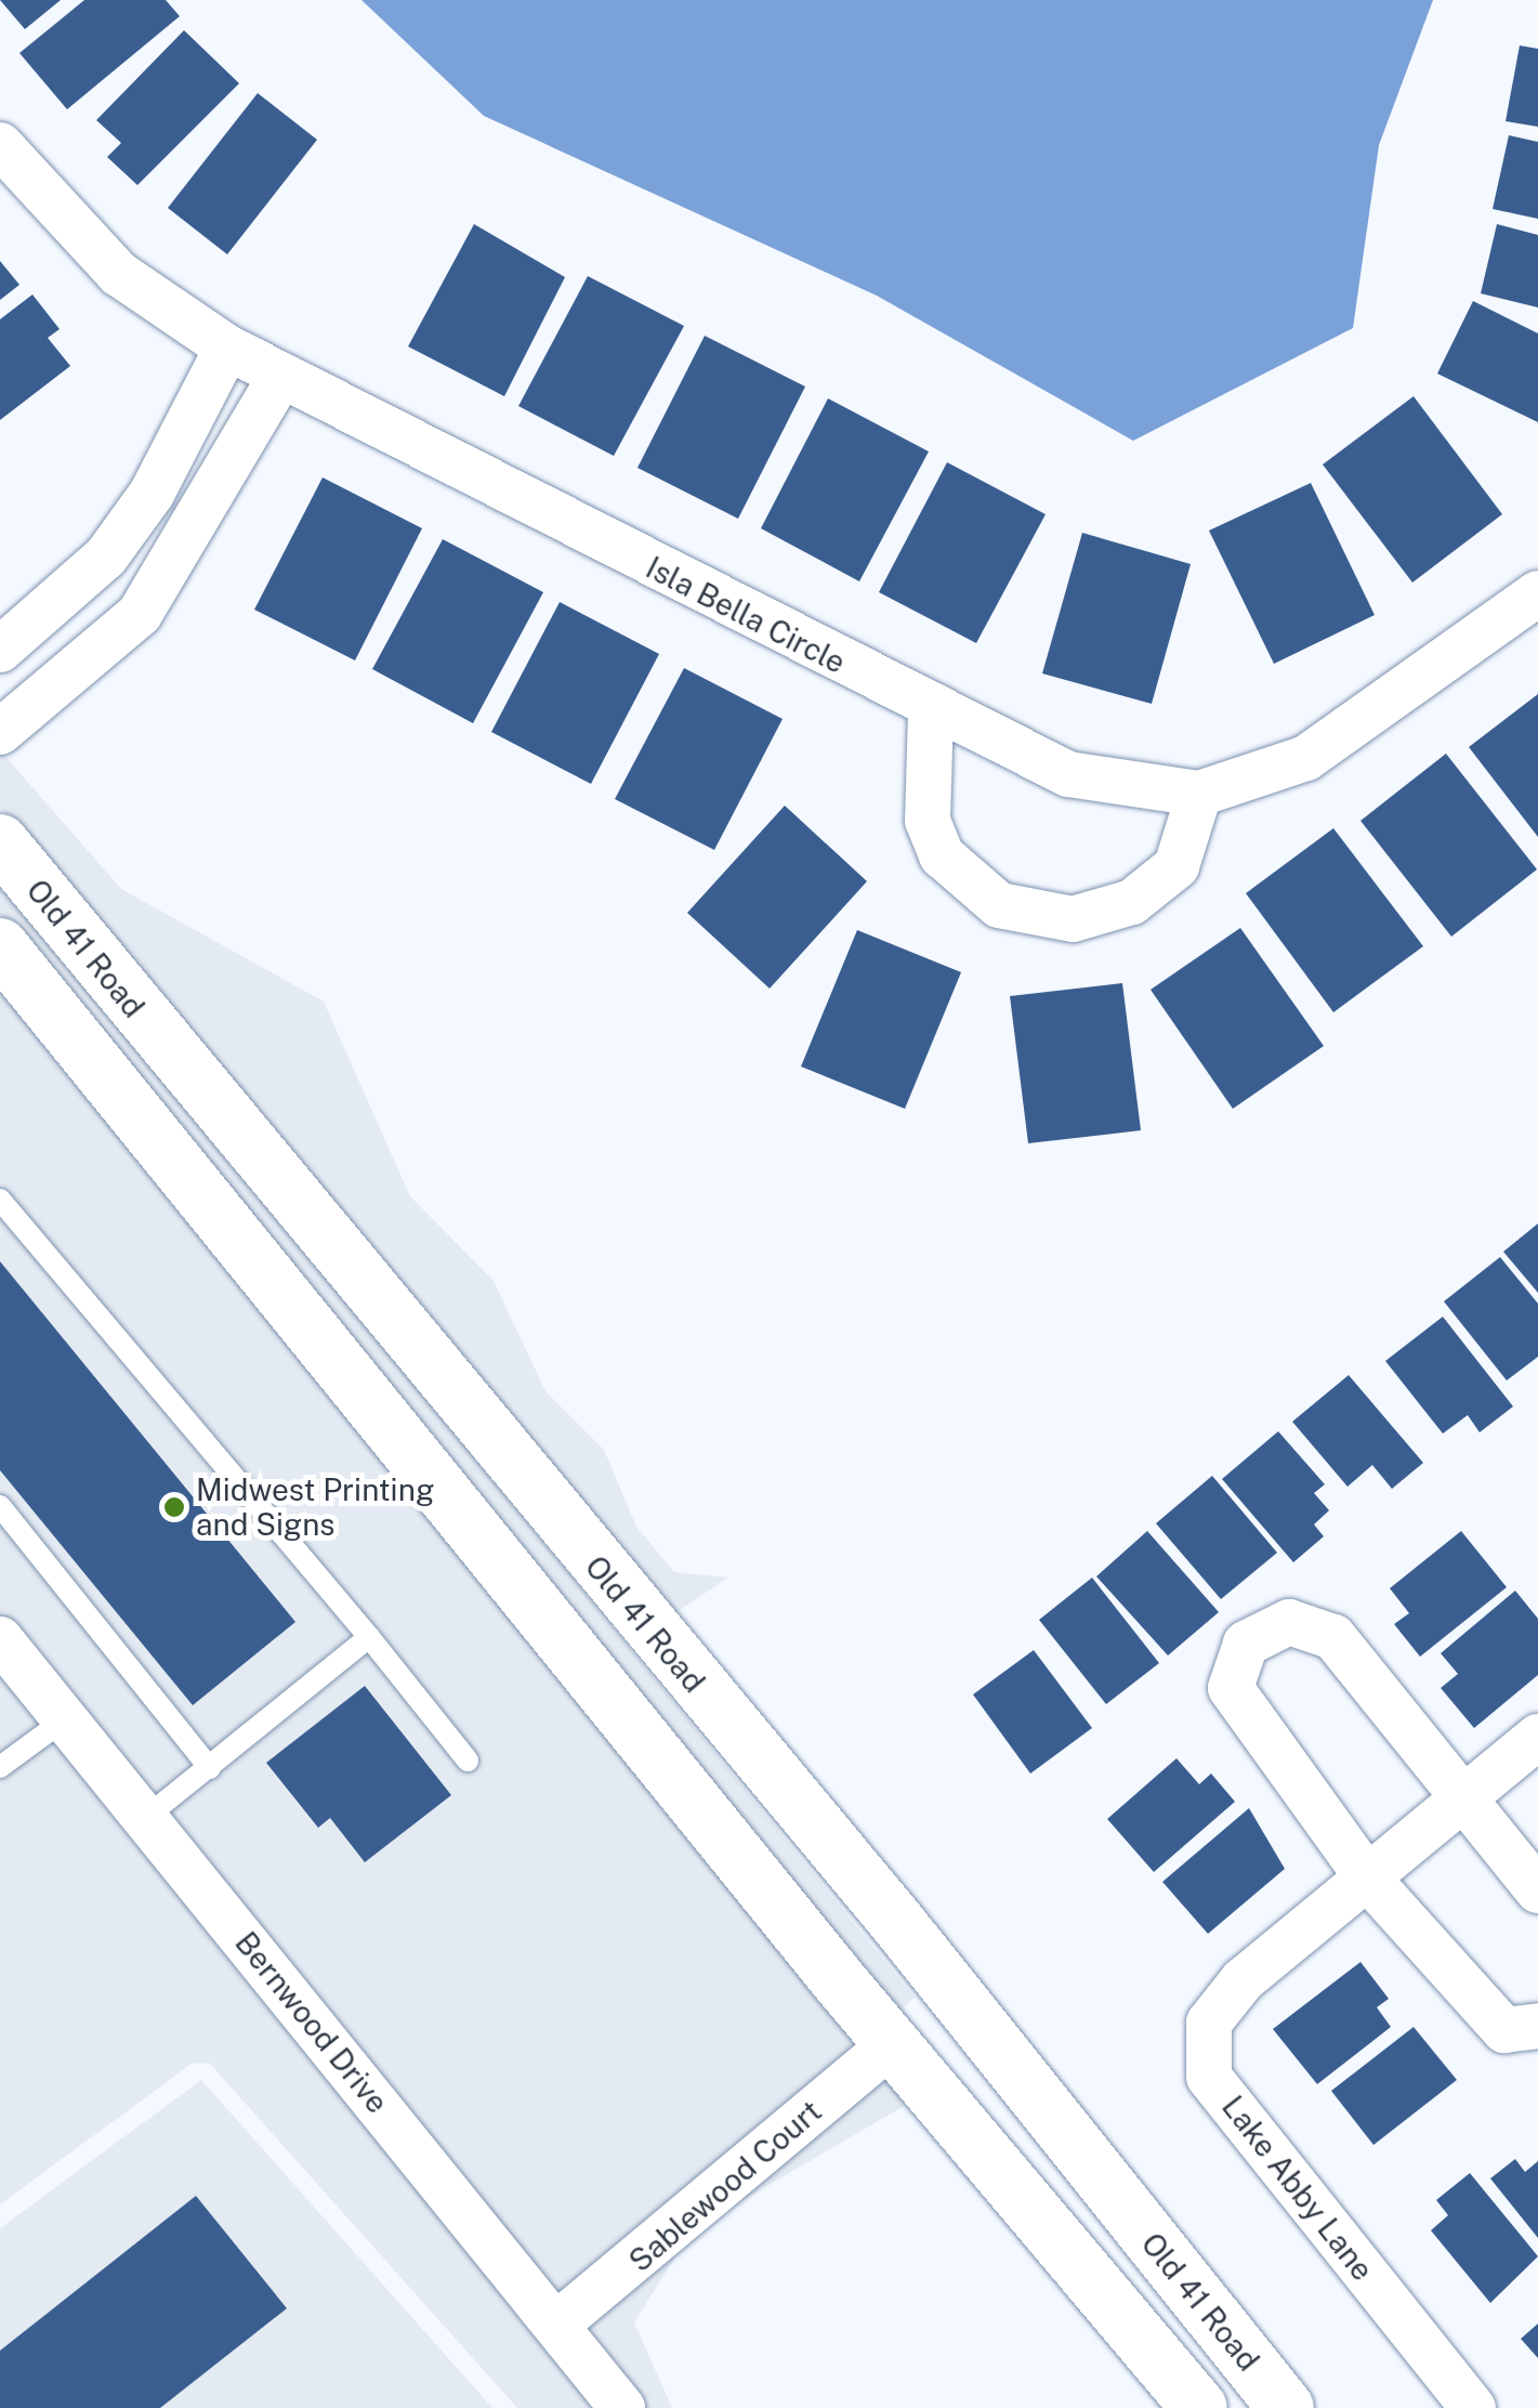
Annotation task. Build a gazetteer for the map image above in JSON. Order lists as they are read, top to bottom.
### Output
{
  "streets": {
    "street": [
      "Isla Bella Circle",
      "Old 41 Road",
      "Bernwood Drive",
      "Sablewood Court",
      "Lake Abby Lane"
    ]
  },
  "crossings": [
    ["Bernwood Drive", "Sablewood Court"]
  ],
  "places": ["Midwest Printing and Signs"]
}
